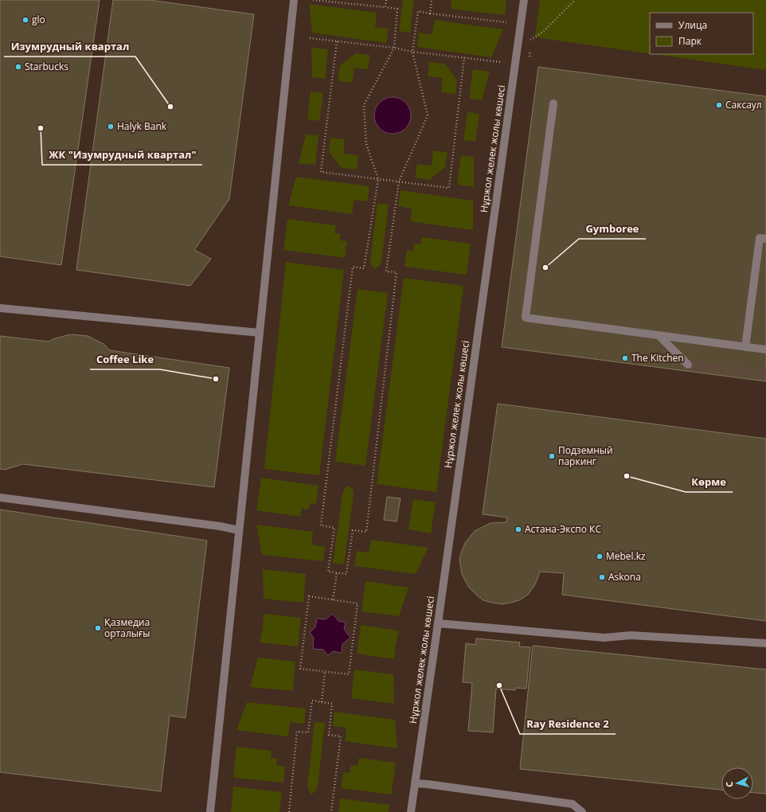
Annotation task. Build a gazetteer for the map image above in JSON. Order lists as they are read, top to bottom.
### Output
{
  "streets": {
    "street": ["Нұржол желек жолы көшесі"]
  },
  "places": [
    "glo",
    "Starbucks",
    "Саксаул",
    "Изумрудный квартал",
    "Halyk Bank",
    "ЖК \"Изумрудный квартал\"",
    "Gymboree",
    "The Kitchen",
    "Coffee Like",
    "Подземный паркинг",
    "Көрме",
    "Астана-Экспо КС",
    "Mebel.kz",
    "Askona",
    "Қазмедиа орталығы",
    "Ray Residence 2"
  ],
  "legend": ["Улица", "Парк"],
  "north": "left"
}
